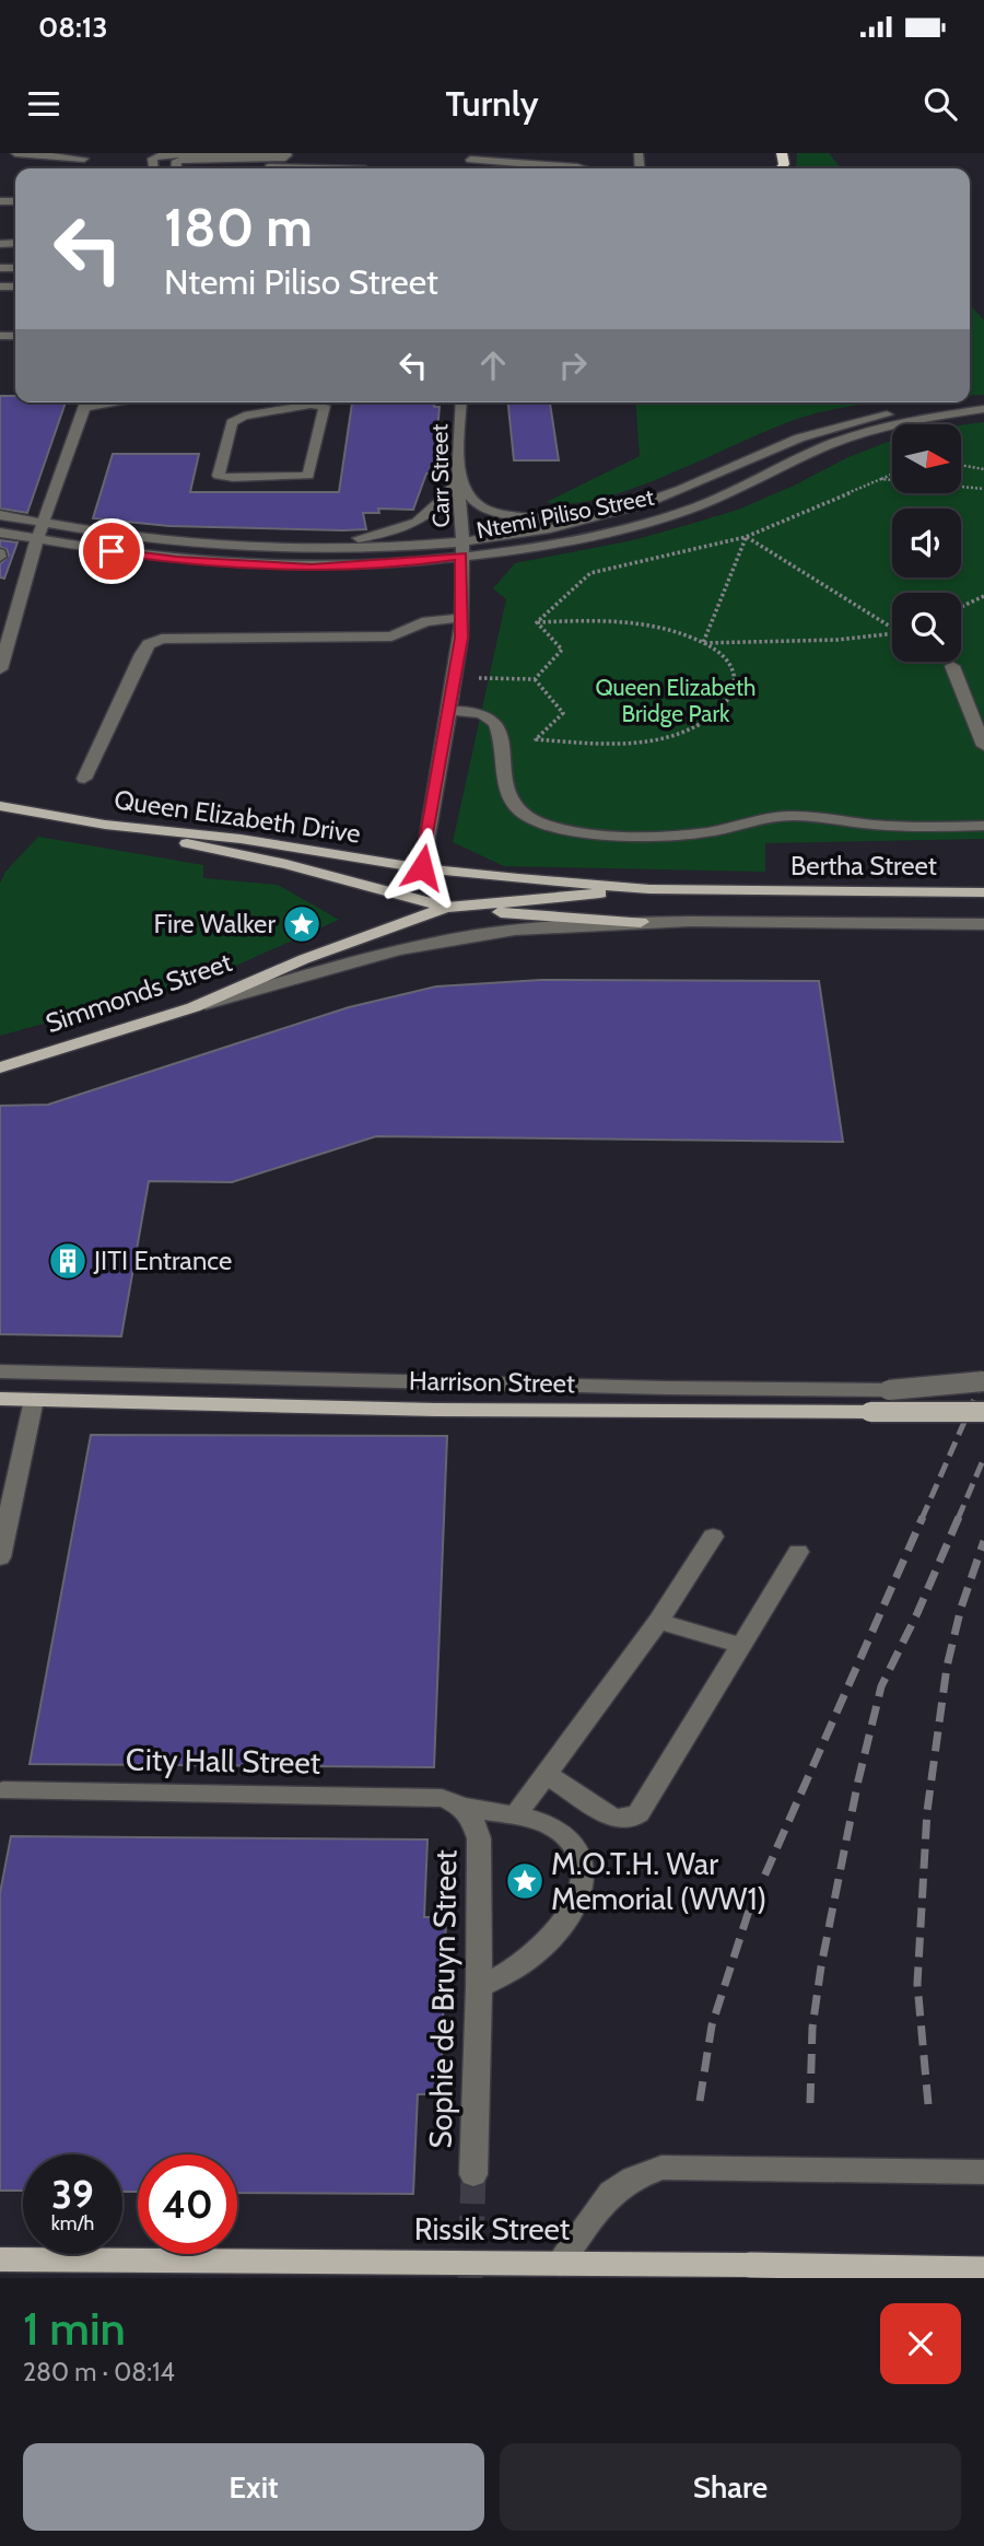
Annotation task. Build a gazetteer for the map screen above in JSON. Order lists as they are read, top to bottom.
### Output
{
  "streets": {
    "main road": [
      "Queen Elizabeth Drive",
      "Bertha Street",
      "Simmonds Street",
      "Harrison Street",
      "Rissik Street"
    ],
    "street": [
      "Carr Street",
      "Ntemi Piliso Street",
      "City Hall Street",
      "Sophie de Bruyn Street"
    ]
  },
  "crossings": [
    ["Carr Street", "Ntemi Piliso Street"],
    ["Carr Street", "Queen Elizabeth Drive"],
    ["Queen Elizabeth Drive", "Bertha Street"],
    ["Queen Elizabeth Drive", "Simmonds Street"],
    ["City Hall Street", "Sophie de Bruyn Street"]
  ],
  "parks": ["Queen Elizabeth Bridge Park"],
  "places": {
    "place": ["Fire Walker", "M.O.T.H. War Memorial (WW1)"],
    "building": ["JITI Entrance"]
  },
  "north": "right",
  "page": {
    "status": "08:13",
    "header": "Turnly",
    "turn": ["180 m", "Ntemi Piliso Street"],
    "speed": "39 km/h",
    "limit": "40",
    "heading": ["1 min", "280 m · 08:14"],
    "buttons": ["Exit", "Share"]
  }
}
